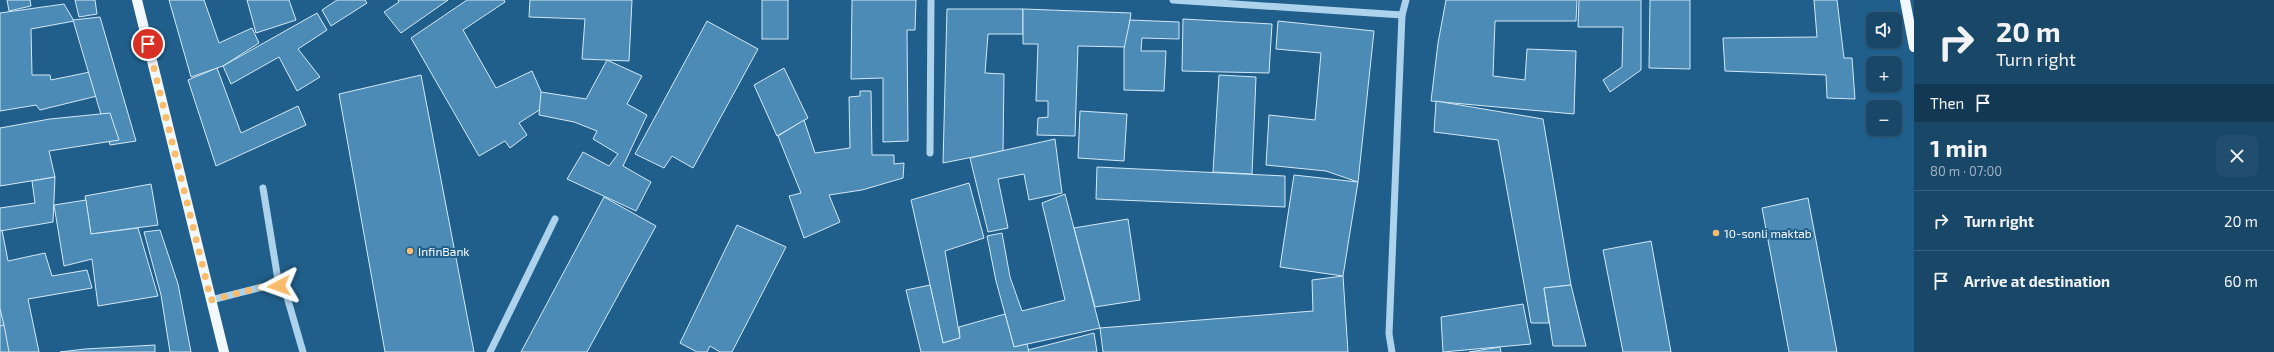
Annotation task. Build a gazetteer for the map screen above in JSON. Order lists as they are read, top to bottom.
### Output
{
  "places": ["10-sonli maktab", "InfinBank"],
  "page": {
    "turn": ["20 m", "Turn right"],
    "map_buttons": ["+", "−"],
    "then": "Then",
    "heading": ["1 min", "80 m · 07:00"],
    "list": [
      {
        "name": "Turn right",
        "value": "20 m"
      },
      {
        "name": "Arrive at destination",
        "value": "60 m"
      }
    ]
  }
}
